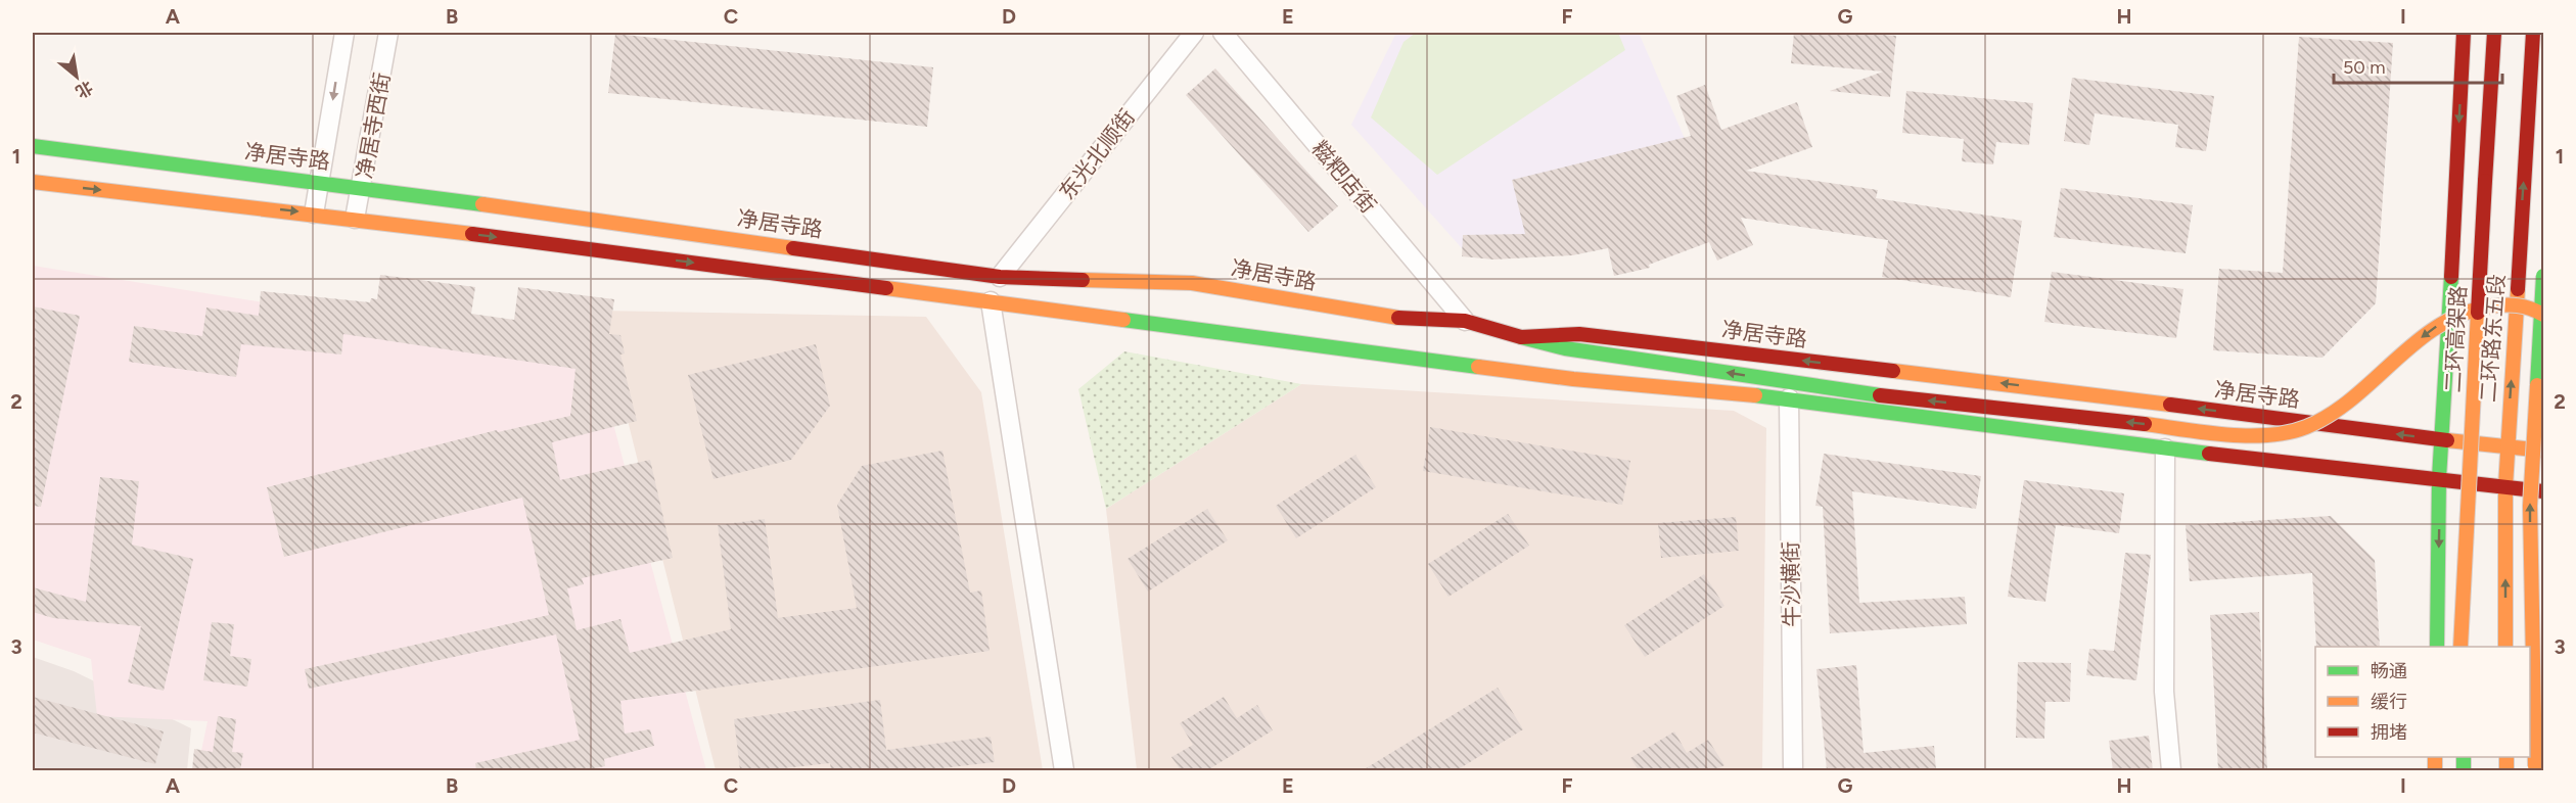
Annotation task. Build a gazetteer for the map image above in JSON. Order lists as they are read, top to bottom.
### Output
{
  "streets": {
    "main road": ["净居寺路", "二环路东五段", "二环高架路"],
    "street": [
      "净居寺西街",
      "东光北顺街",
      "糍粑店街",
      "牛沙横街"
    ]
  },
  "crossings": [
    ["净居寺西街", "净居寺路"],
    ["东光北顺街", "净居寺路"],
    ["净居寺路", "糍粑店街"],
    ["净居寺路", "二环路东五段"]
  ],
  "legend": ["畅通", "缓行", "拥堵"],
  "scale_bar": "50 m",
  "north": "bottom right",
  "grid": {
    "columns": [
      "A",
      "B",
      "C",
      "D",
      "E",
      "F",
      "G",
      "H",
      "I"
    ],
    "rows": ["1", "2", "3"]
  }
}
